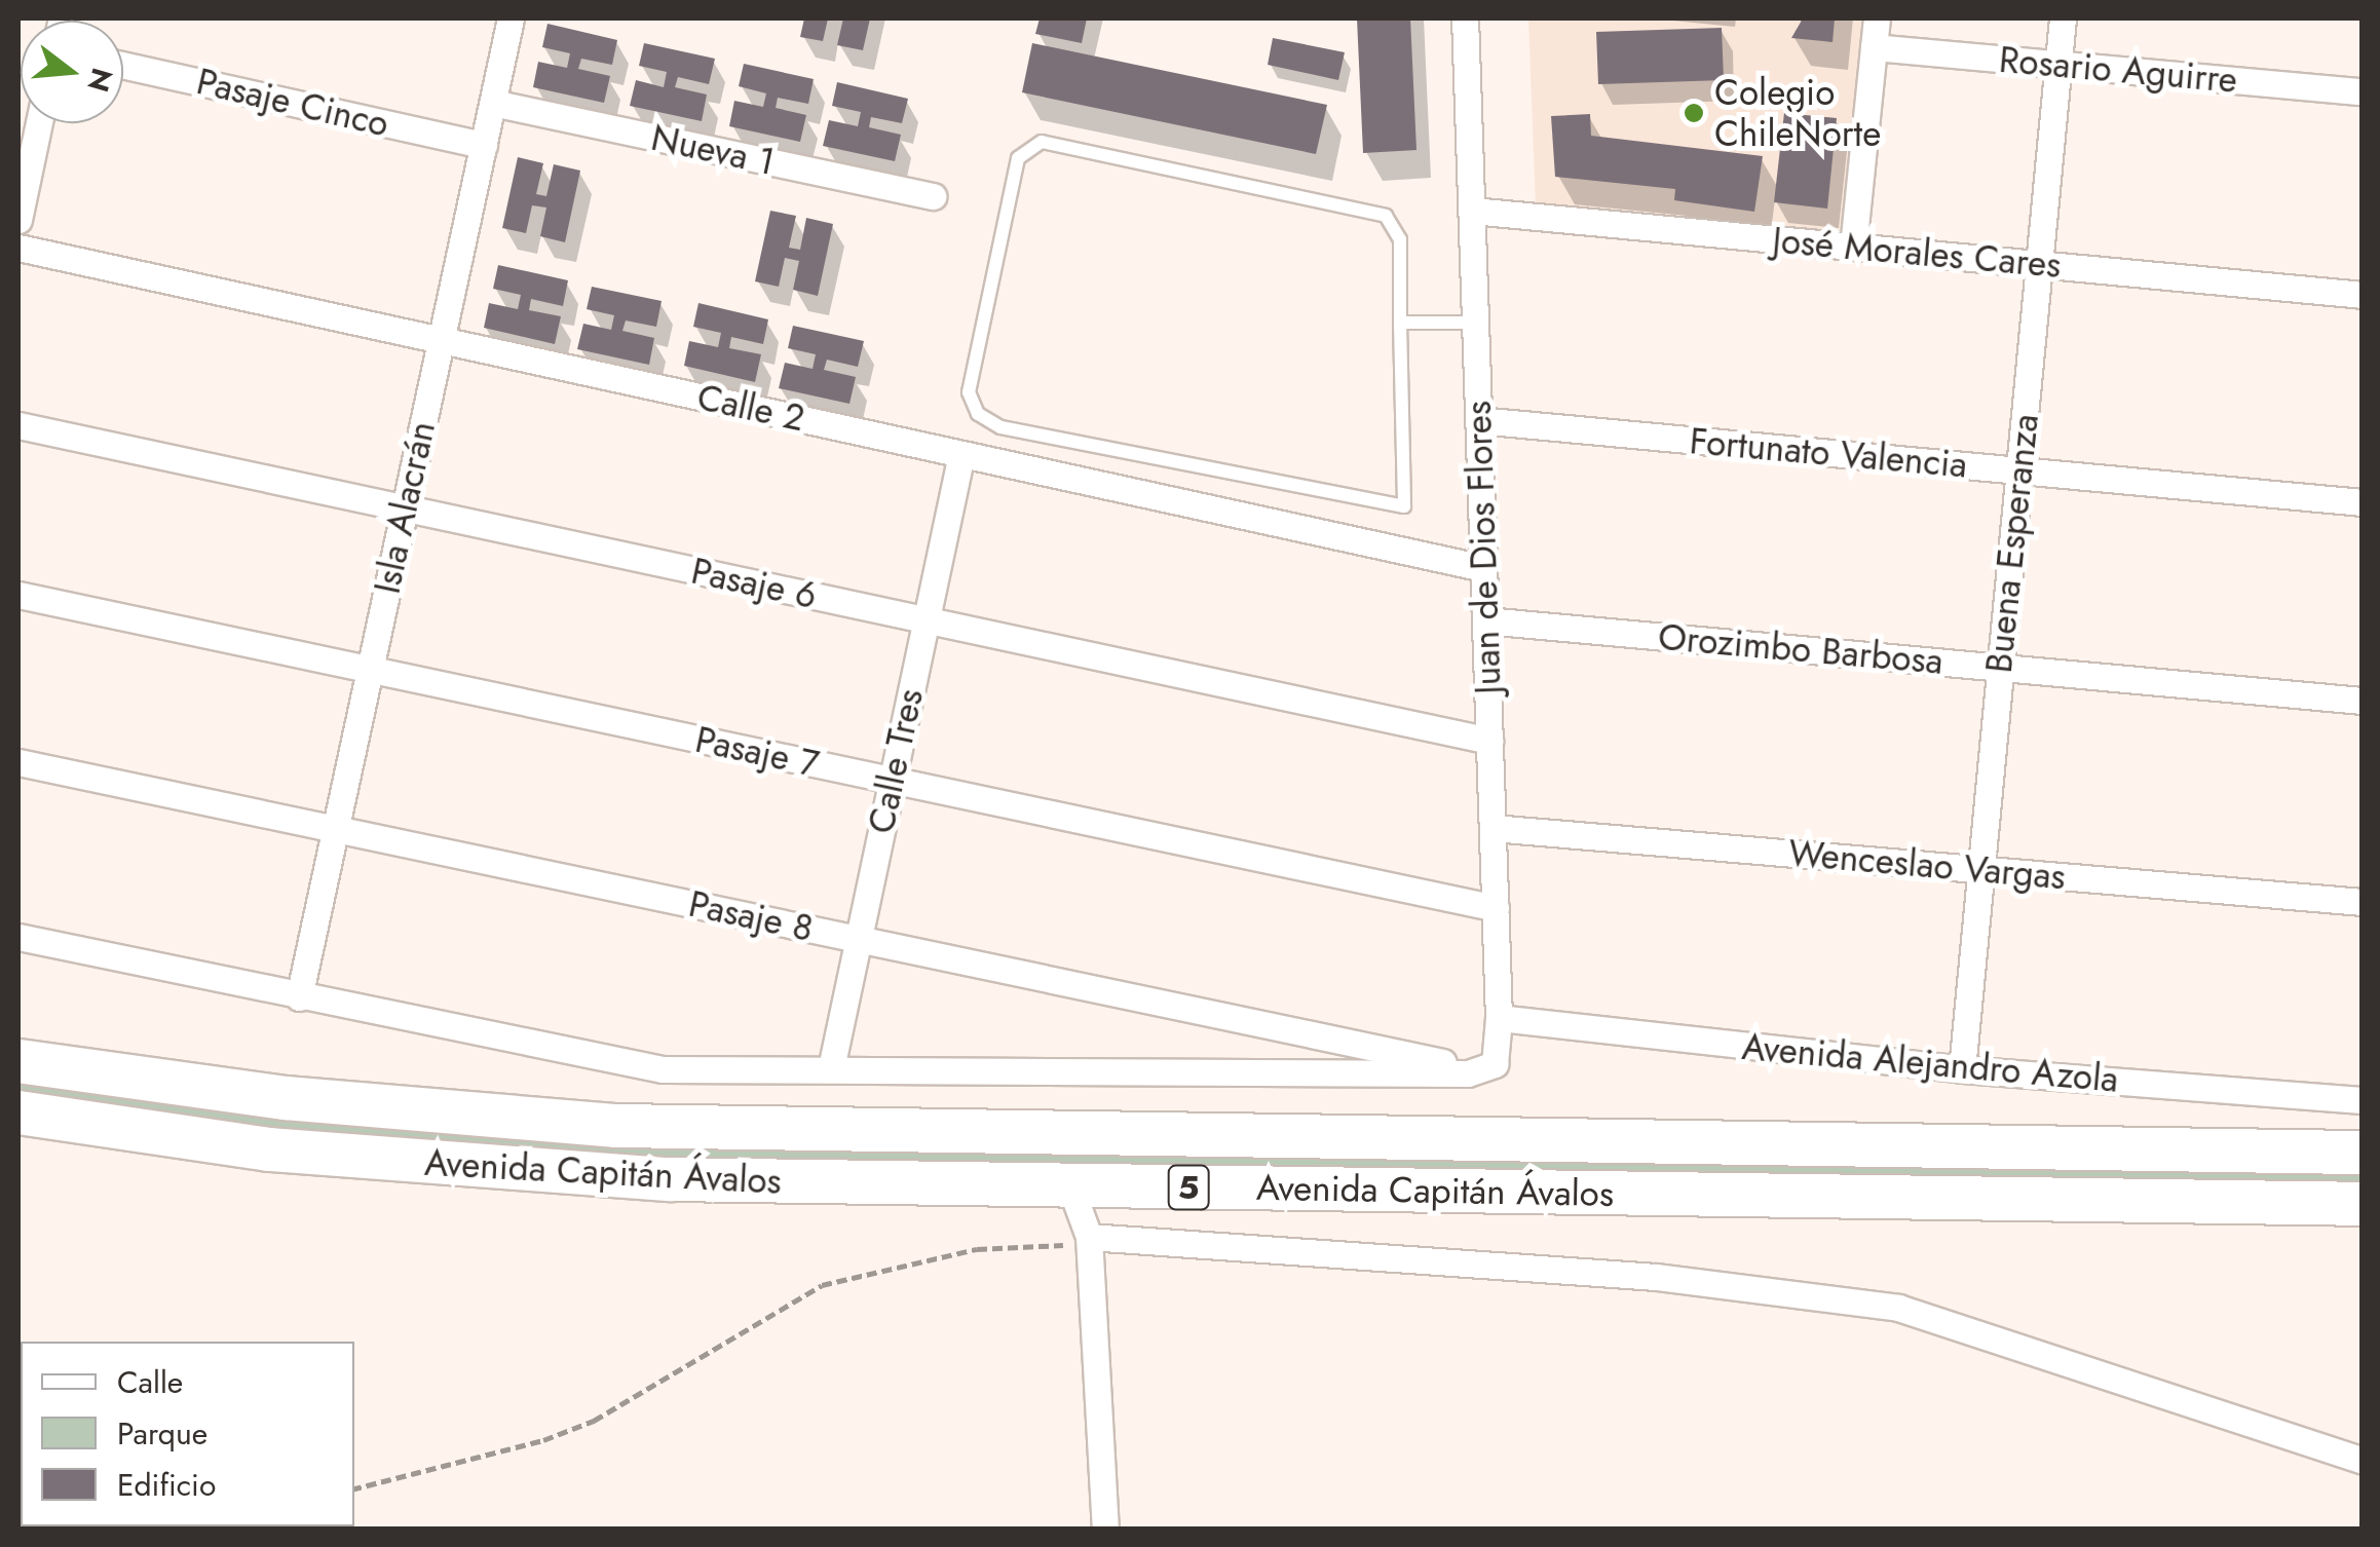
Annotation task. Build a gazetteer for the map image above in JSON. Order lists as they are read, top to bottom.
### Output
{
  "streets": {
    "highway": ["Avenida Capitán Ávalos", "5"],
    "street": [
      "Rosario Aguirre",
      "Pasaje Cinco",
      "Nueva 1",
      "José Morales Cares",
      "Calle 2",
      "Fortunato Valencia",
      "Isla Alacrán",
      "Buena Esperanza",
      "Juan de Dios Flores",
      "Pasaje 6",
      "Orozimbo Barbosa",
      "Pasaje 7",
      "Calle Tres",
      "Wenceslao Vargas",
      "Pasaje 8",
      "Avenida Alejandro Azola"
    ]
  },
  "crossings": [
    ["Rosario Aguirre", "Buena Esperanza"],
    ["Pasaje Cinco", "Isla Alacrán"],
    ["Nueva 1", "Isla Alacrán"],
    ["José Morales Cares", "Buena Esperanza"],
    ["José Morales Cares", "Juan de Dios Flores"],
    ["Calle 2", "Isla Alacrán"],
    ["Calle 2", "Juan de Dios Flores"],
    ["Calle 2", "Calle Tres"],
    ["Fortunato Valencia", "Buena Esperanza"],
    ["Fortunato Valencia", "Juan de Dios Flores"],
    ["Isla Alacrán", "Pasaje 6"],
    ["Isla Alacrán", "Pasaje 7"],
    ["Isla Alacrán", "Pasaje 8"],
    ["Buena Esperanza", "Orozimbo Barbosa"],
    ["Buena Esperanza", "Wenceslao Vargas"],
    ["Buena Esperanza", "Avenida Alejandro Azola"],
    ["Juan de Dios Flores", "Pasaje 6"],
    ["Juan de Dios Flores", "Orozimbo Barbosa"],
    ["Juan de Dios Flores", "Pasaje 7"],
    ["Juan de Dios Flores", "Wenceslao Vargas"],
    ["Juan de Dios Flores", "Pasaje 8"],
    ["Juan de Dios Flores", "Avenida Alejandro Azola"],
    ["Pasaje 6", "Calle Tres"],
    ["Pasaje 7", "Calle Tres"],
    ["Calle Tres", "Pasaje 8"]
  ],
  "places": ["Colegio ChileNorte"],
  "legend": ["Calle", "Parque", "Edificio"],
  "north": "right"
}
